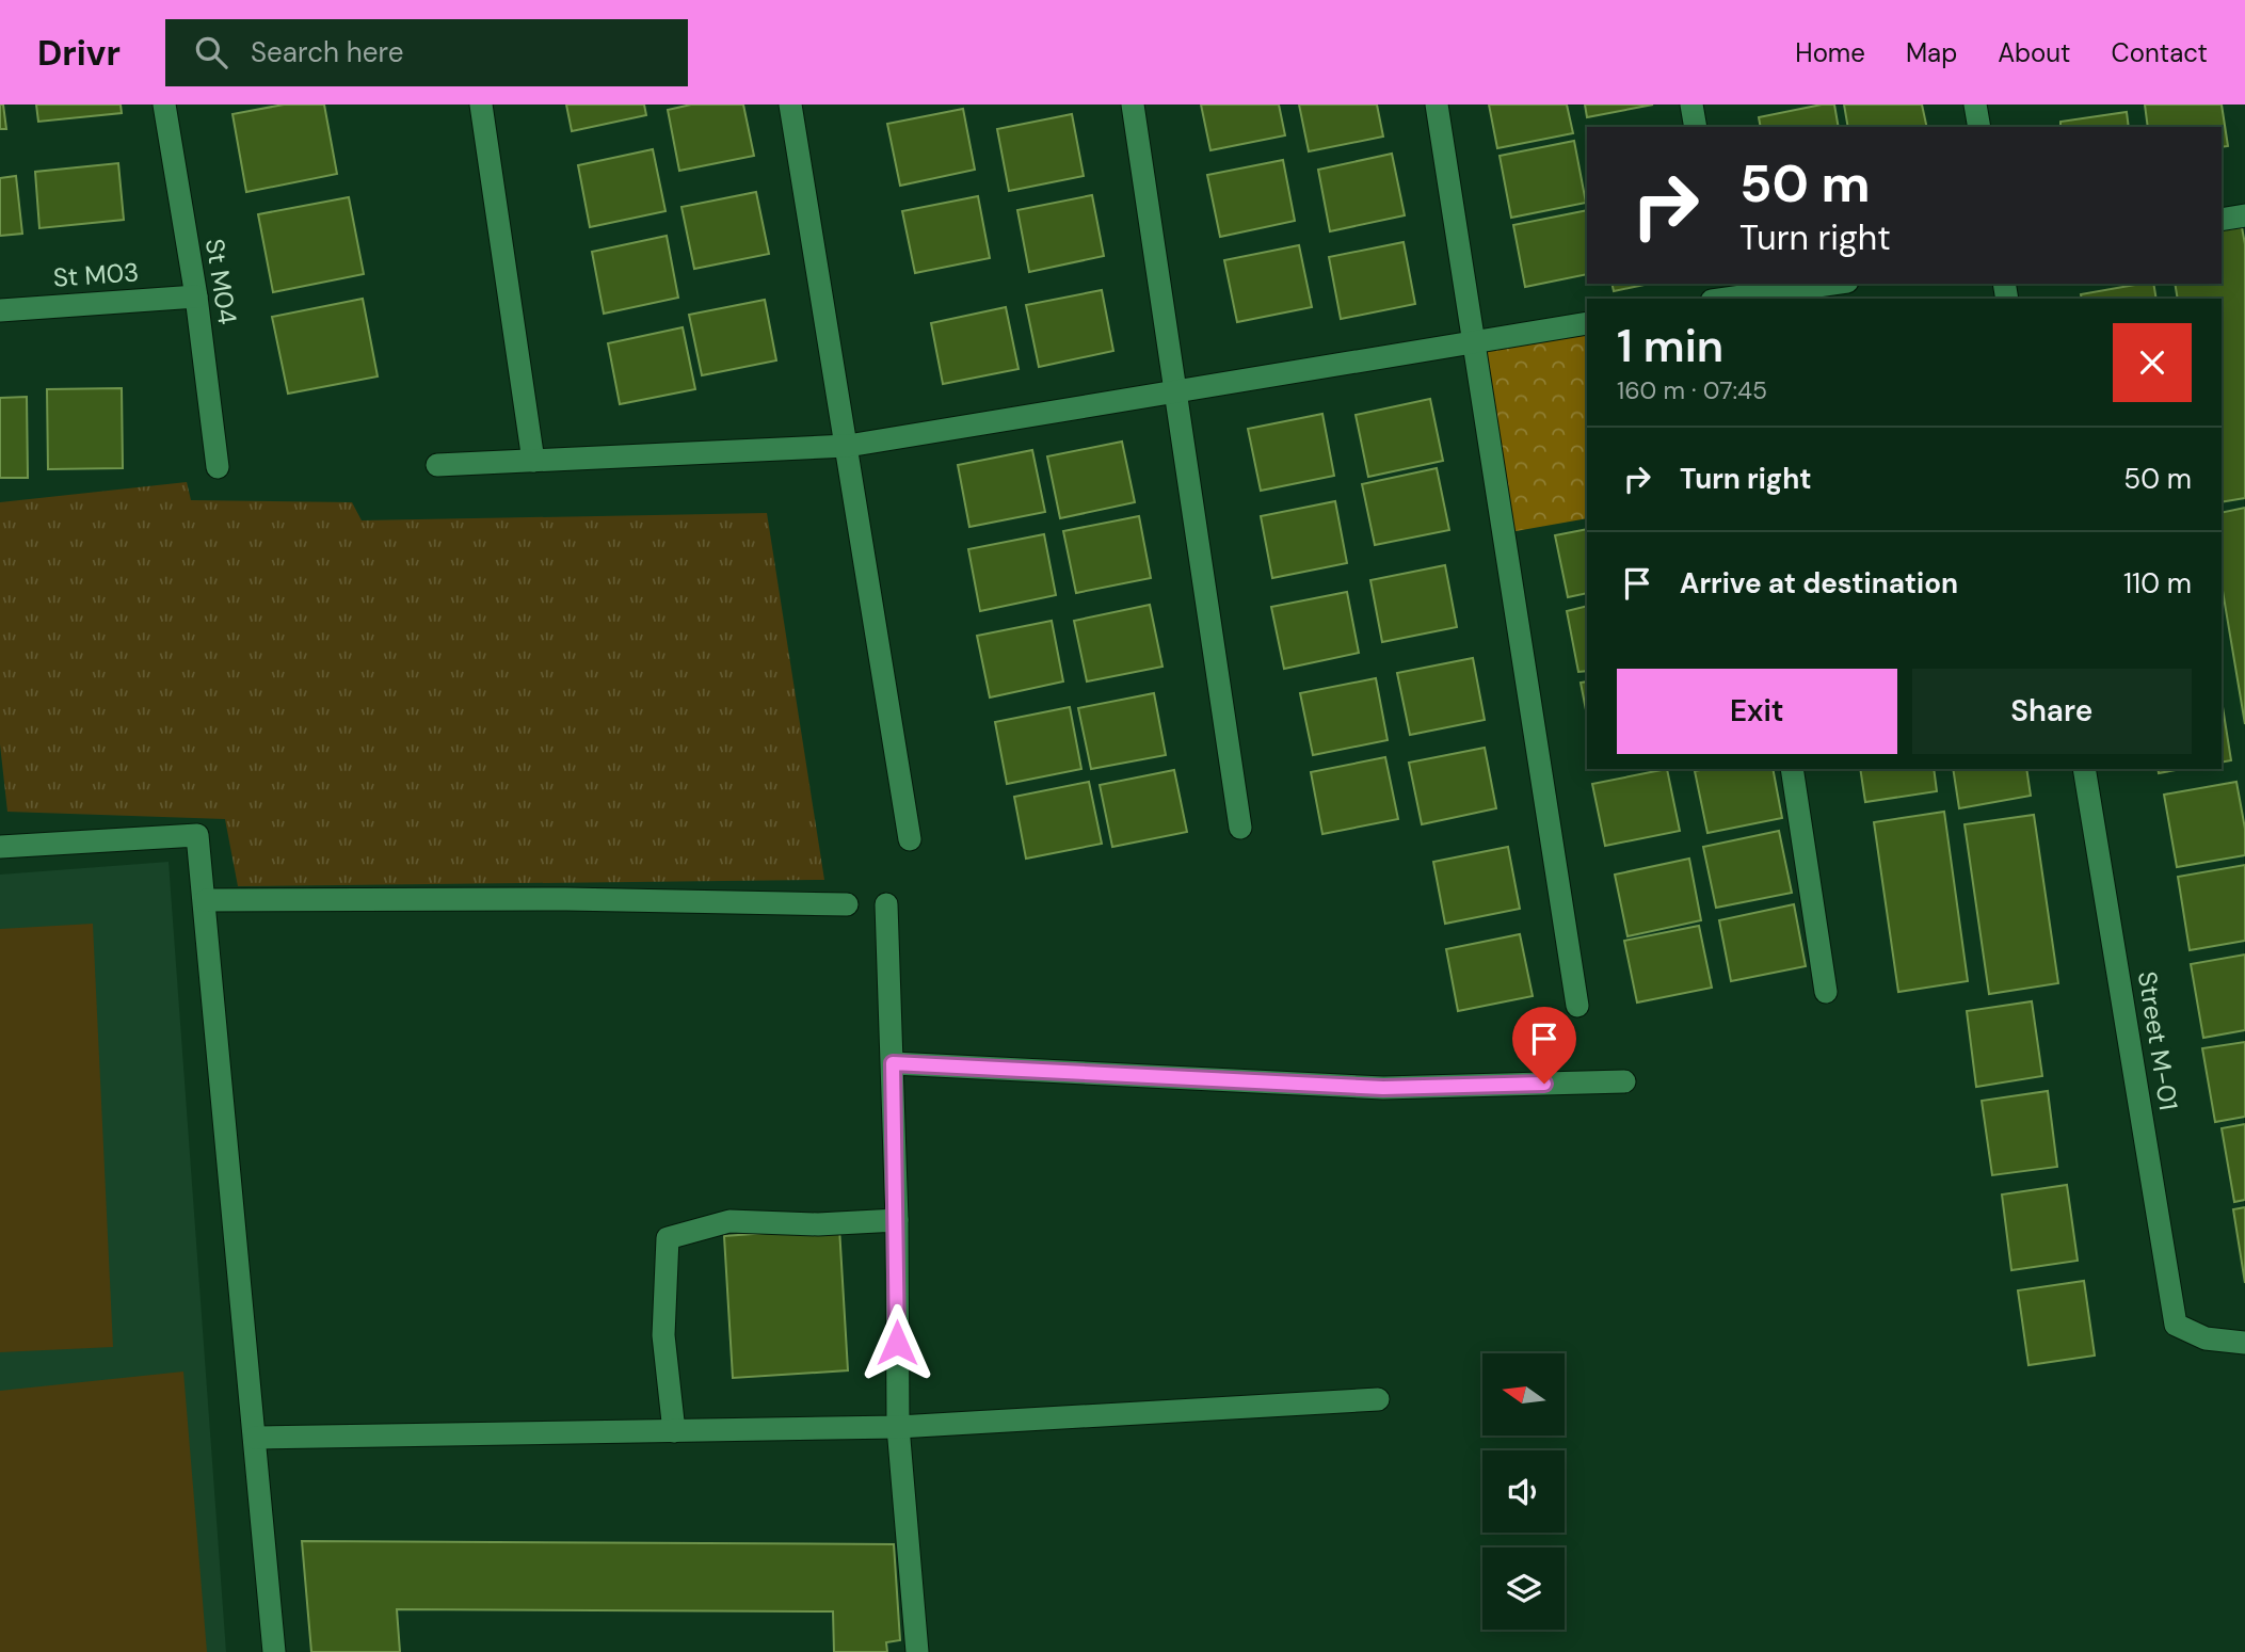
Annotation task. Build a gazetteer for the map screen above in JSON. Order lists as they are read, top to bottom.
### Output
{
  "streets": {
    "street": ["St M03", "St M04", "Street M-01"]
  },
  "crossings": [
    ["St M03", "St M04"]
  ],
  "north": "left",
  "page": {
    "header": "Drivr",
    "search": "Search here",
    "nav": [
      "Home",
      "Map",
      "About",
      "Contact"
    ],
    "turn": ["50 m", "Turn right"],
    "heading": ["1 min", "160 m · 07:45"],
    "list": [
      {
        "name": "Turn right",
        "value": "50 m"
      },
      {
        "name": "Arrive at destination",
        "value": "110 m"
      }
    ],
    "buttons": ["Exit", "Share"]
  }
}
